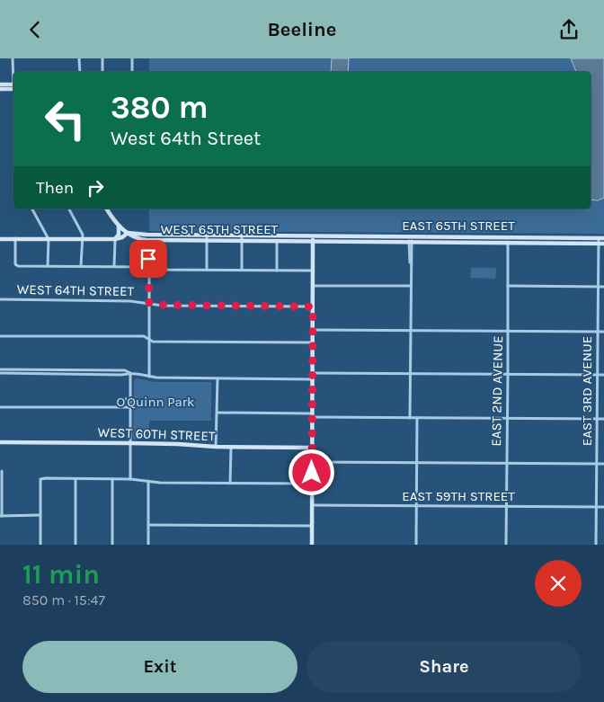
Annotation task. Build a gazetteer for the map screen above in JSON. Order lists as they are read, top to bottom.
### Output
{
  "streets": {
    "main road": ["EAST 65TH STREET", "WEST 65TH STREET", "WEST 60TH STREET"],
    "street": [
      "WEST 64TH STREET",
      "EAST 2ND AVENUE",
      "EAST 3RD AVENUE",
      "EAST 59TH STREET"
    ]
  },
  "crossings": [
    ["EAST 65TH STREET", "WEST 65TH STREET"],
    ["EAST 65TH STREET", "EAST 2ND AVENUE"],
    ["EAST 65TH STREET", "EAST 3RD AVENUE"],
    ["EAST 2ND AVENUE", "EAST 59TH STREET"],
    ["EAST 3RD AVENUE", "EAST 59TH STREET"]
  ],
  "parks": ["O'Quinn Park"],
  "page": {
    "header": "Beeline",
    "turn": ["380 m", "West 64th Street"],
    "then": "Then",
    "heading": ["11 min", "850 m · 15:47"],
    "buttons": ["Exit", "Share"]
  }
}
